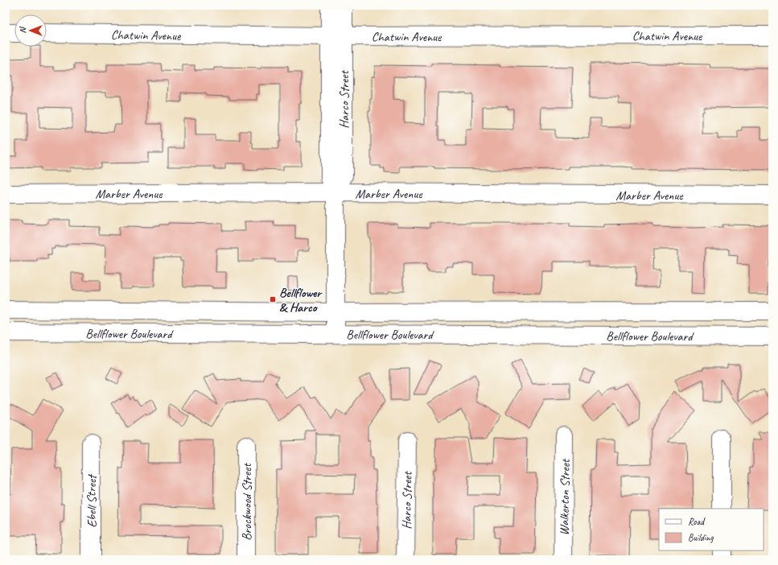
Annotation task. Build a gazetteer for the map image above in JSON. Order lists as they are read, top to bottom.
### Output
{
  "streets": {
    "street": [
      "Chatwin Avenue",
      "Harco Street",
      "Marber Avenue",
      "Bellflower Boulevard",
      "Walkerton Street",
      "Ebell Street",
      "Brockwood Street"
    ]
  },
  "crossings": [
    ["Chatwin Avenue", "Harco Street"],
    ["Harco Street", "Marber Avenue"],
    ["Harco Street", "Bellflower Boulevard"]
  ],
  "places": {
    "transit": ["Bellflower & Harco"]
  },
  "legend": ["Road", "Building"],
  "north": "left"
}
